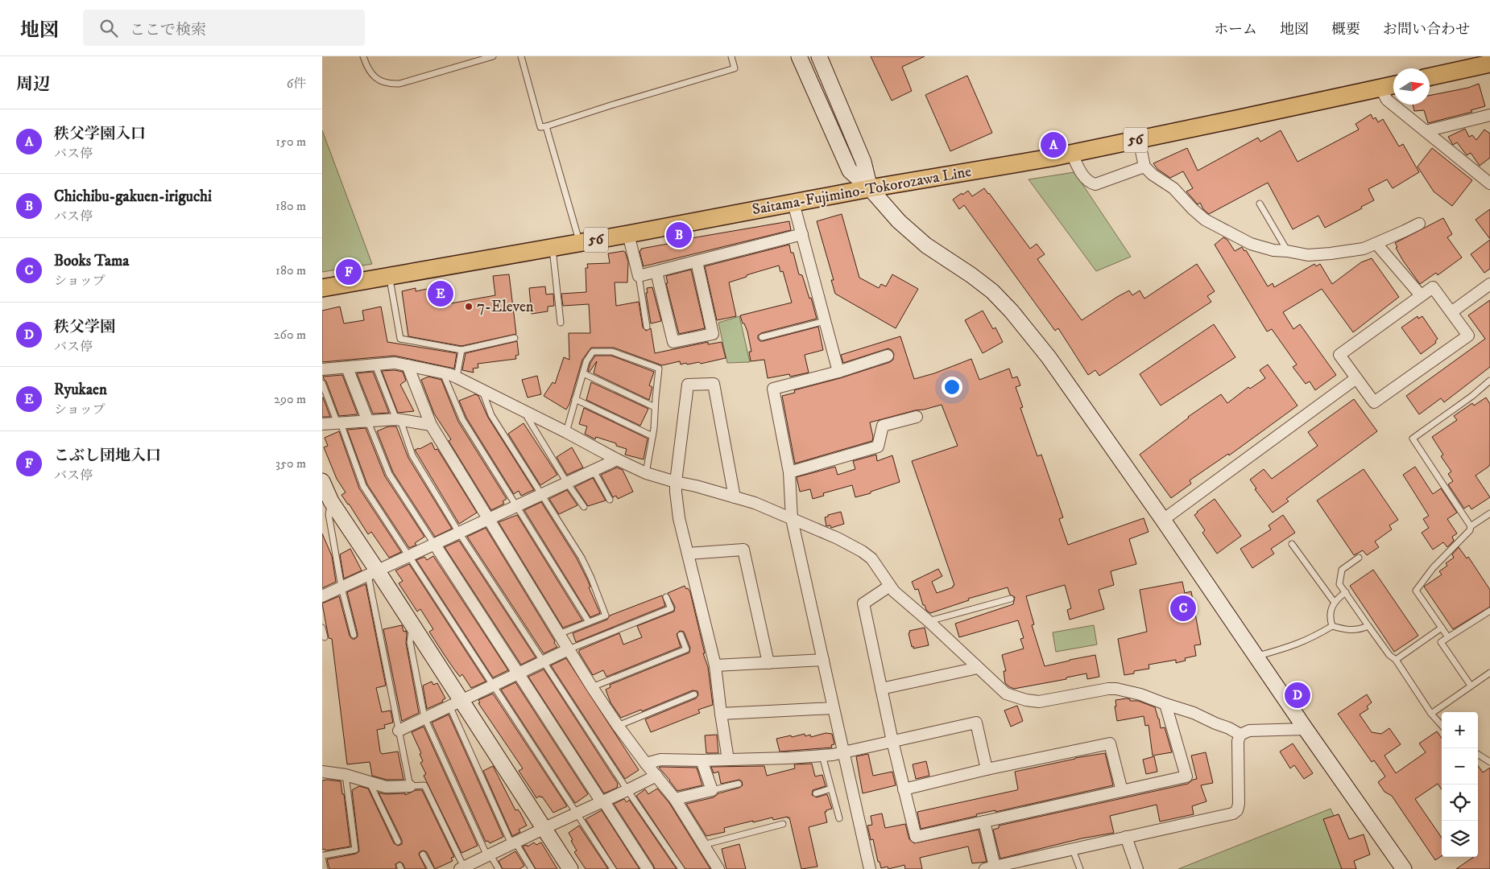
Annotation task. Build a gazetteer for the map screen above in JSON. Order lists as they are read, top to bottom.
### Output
{
  "streets": {
    "main road": ["56", "Saitama-Fujimino-Tokorozawa Line"]
  },
  "places": ["7-Eleven"],
  "north": "right",
  "page": {
    "header": "地図",
    "search": "ここで検索",
    "nav": [
      "ホーム",
      "地図",
      "概要",
      "お問い合わせ"
    ],
    "heading": ["周辺", "6件"],
    "list": [
      {
        "mark": "A",
        "name": "秩父学園入口",
        "note": "バス停",
        "value": "150 m"
      },
      {
        "mark": "B",
        "name": "Chichibu-gakuen-iriguchi",
        "note": "バス停",
        "value": "180 m"
      },
      {
        "mark": "C",
        "name": "Books Tama",
        "note": "ショップ",
        "value": "180 m"
      },
      {
        "mark": "D",
        "name": "秩父学園",
        "note": "バス停",
        "value": "260 m"
      },
      {
        "mark": "E",
        "name": "Ryukaen",
        "note": "ショップ",
        "value": "290 m"
      },
      {
        "mark": "F",
        "name": "こぶし団地入口",
        "note": "バス停",
        "value": "350 m"
      }
    ],
    "pins": [
      "A",
      "B",
      "F",
      "E",
      "C",
      "D"
    ],
    "map_buttons": ["+", "−"]
  }
}
